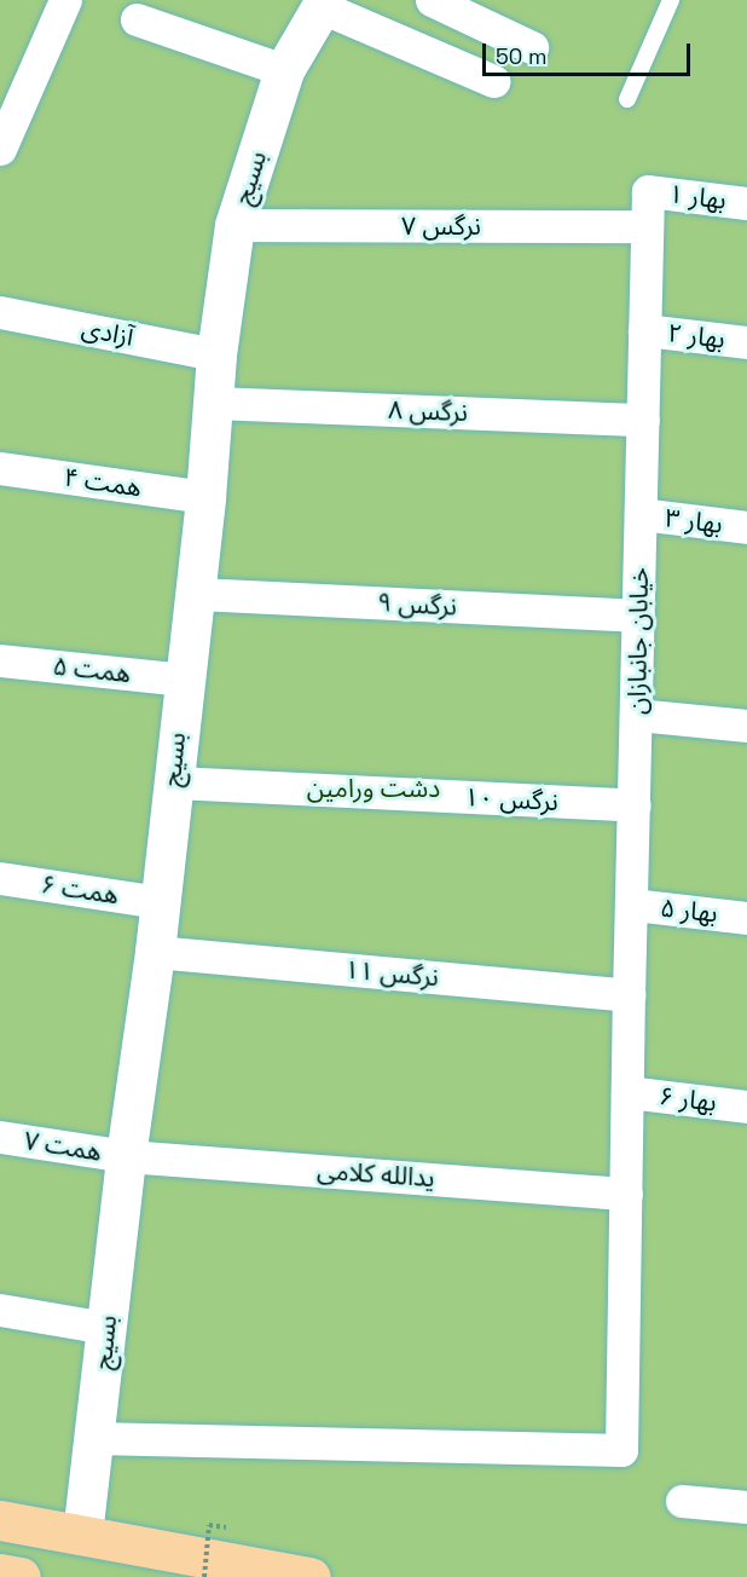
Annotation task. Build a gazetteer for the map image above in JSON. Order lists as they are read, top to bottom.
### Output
{
  "streets": {
    "main road": ["بسیج"],
    "street": [
      "بهار ۱",
      "نرگس ۷",
      "آزادی",
      "بهار ۲",
      "نرگس ۸",
      "همت ۴",
      "بهار ۳",
      "نرگس ۹",
      "خیابان جانبازان",
      "همت ۵",
      "نرگس ۱۰",
      "همت ۶",
      "بهار ۵",
      "نرگس ۱۱",
      "بهار ۶",
      "همت ۷",
      "یدالله کلامی"
    ]
  },
  "crossings": [
    ["بسیج", "نرگس ۷"],
    ["بسیج", "آزادی"],
    ["بسیج", "نرگس ۸"],
    ["بسیج", "همت ۴"],
    ["بسیج", "نرگس ۹"],
    ["بسیج", "خیابان جانبازان"],
    ["بسیج", "همت ۵"],
    ["بسیج", "نرگس ۱۰"],
    ["بسیج", "همت ۶"],
    ["بسیج", "نرگس ۱۱"],
    ["بسیج", "همت ۷"],
    ["بسیج", "یدالله کلامی"],
    ["بهار ۱", "خیابان جانبازان"],
    ["نرگس ۷", "خیابان جانبازان"],
    ["بهار ۲", "خیابان جانبازان"],
    ["نرگس ۸", "خیابان جانبازان"],
    ["بهار ۳", "خیابان جانبازان"],
    ["نرگس ۹", "خیابان جانبازان"],
    ["خیابان جانبازان", "نرگس ۱۰"],
    ["خیابان جانبازان", "بهار ۵"],
    ["خیابان جانبازان", "نرگس ۱۱"],
    ["خیابان جانبازان", "بهار ۶"],
    ["خیابان جانبازان", "یدالله کلامی"],
    ["همت ۷", "یدالله کلامی"]
  ],
  "parks": ["دشت ورامین"],
  "scale_bar": "50 m"
}
